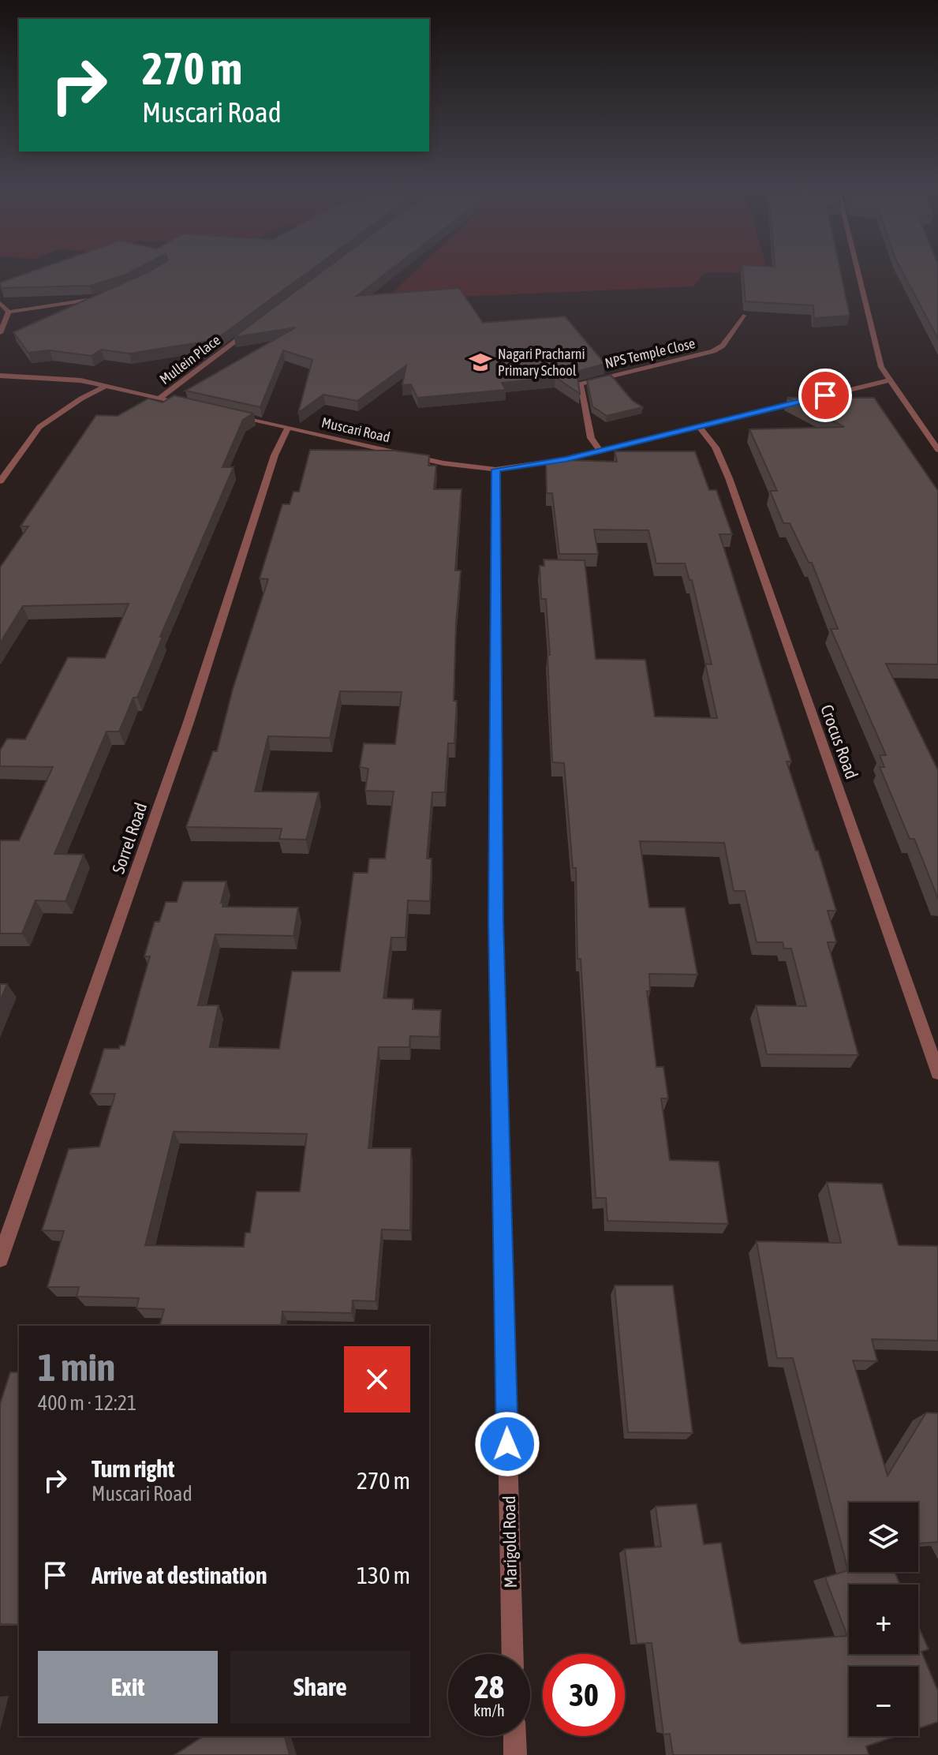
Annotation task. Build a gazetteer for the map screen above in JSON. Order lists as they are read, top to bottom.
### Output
{
  "streets": {
    "street": [
      "NPS Temple Close",
      "Mullein Place",
      "Muscari Road",
      "Crocus Road",
      "Sorrel Road",
      "Marigold Road"
    ]
  },
  "crossings": [
    ["NPS Temple Close", "Muscari Road"],
    ["Muscari Road", "Crocus Road"],
    ["Muscari Road", "Sorrel Road"],
    ["Muscari Road", "Marigold Road"]
  ],
  "places": {
    "school or university": ["Nagari Pracharni Primary School"]
  },
  "page": {
    "turn": ["270 m", "Muscari Road"],
    "heading": ["1 min", "400 m · 12:21"],
    "list": [
      {
        "name": "Turn right",
        "note": "Muscari Road",
        "value": "270 m"
      },
      {
        "name": "Arrive at destination",
        "value": "130 m"
      }
    ],
    "map_buttons": ["+", "−"],
    "buttons": ["Exit", "Share"],
    "speed": "28 km/h",
    "limit": "30"
  }
}
